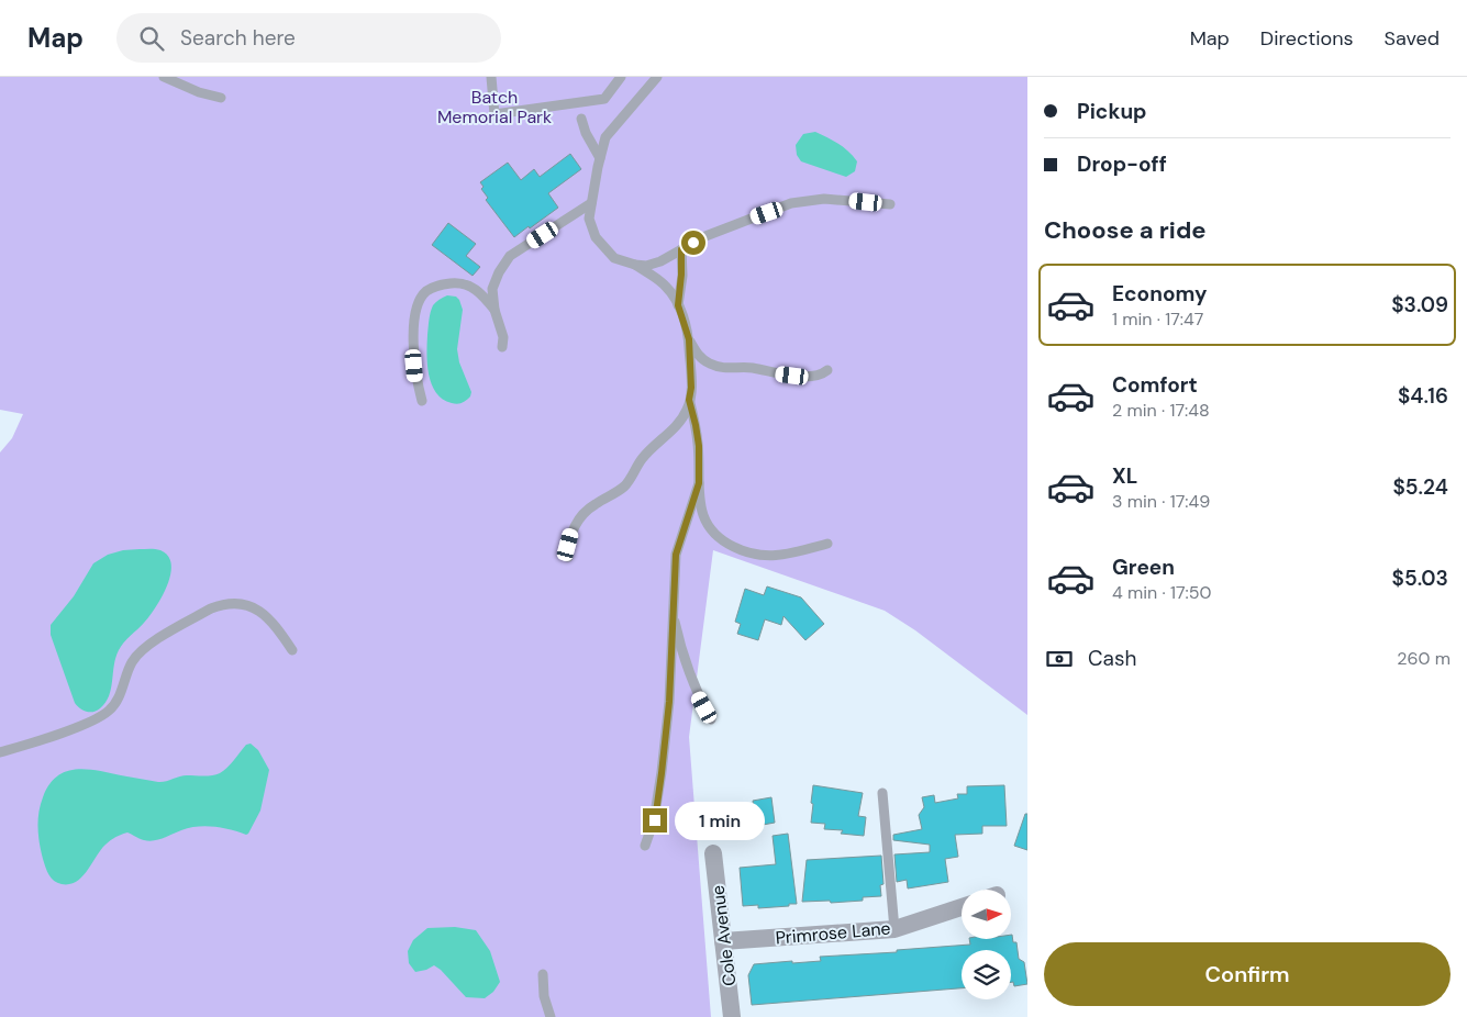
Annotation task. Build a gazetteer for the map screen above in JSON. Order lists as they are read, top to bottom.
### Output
{
  "streets": {
    "street": ["Primrose Lane", "Cole Avenue"]
  },
  "crossings": [
    ["Primrose Lane", "Cole Avenue"]
  ],
  "parks": ["Batch Memorial Park"],
  "north": "right",
  "page": {
    "header": "Map",
    "search": "Search here",
    "nav": ["Map", "Directions", "Saved"],
    "banner": ["Pickup", "Drop-off"],
    "heading": "Choose a ride",
    "list": [
      {
        "name": "Economy",
        "note": "1 min · 17:47",
        "value": "$3.09"
      },
      {
        "name": "Comfort",
        "note": "2 min · 17:48",
        "value": "$4.16"
      },
      {
        "name": "XL",
        "note": "3 min · 17:49",
        "value": "$5.24"
      },
      {
        "name": "Green",
        "note": "4 min · 17:50",
        "value": "$5.03"
      }
    ],
    "pay": ["Cash", "260 m"],
    "bubble": "1 min",
    "buttons": "Confirm"
  }
}
